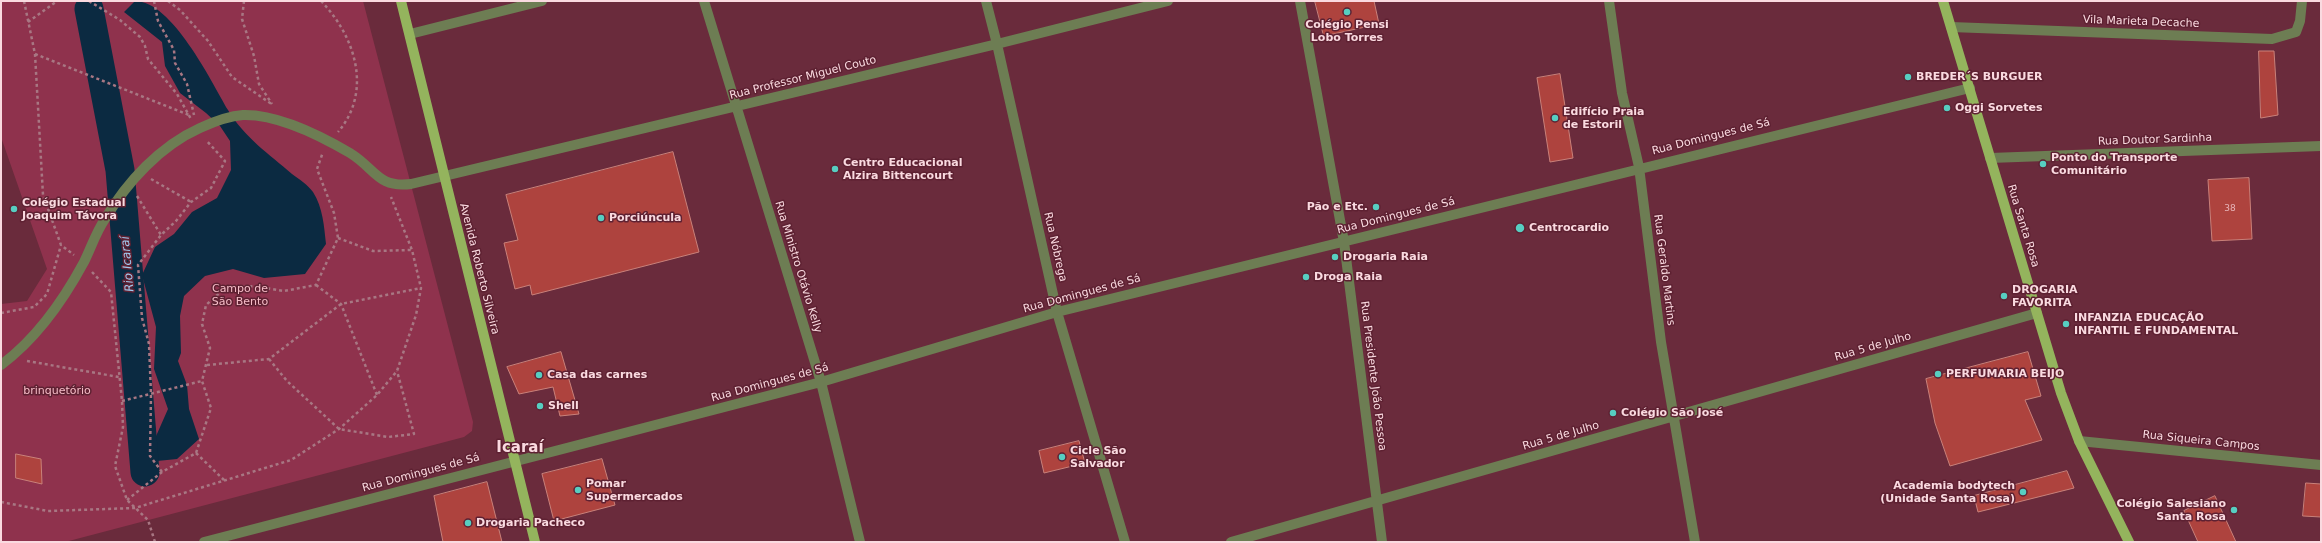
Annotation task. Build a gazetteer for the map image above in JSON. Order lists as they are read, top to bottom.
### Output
{
  "streets": {
    "main road": ["Rua Santa Rosa", "Avenida Roberto Silveira"],
    "street": [
      "Vila Marieta Decache",
      "Rua Professor Miguel Couto",
      "Rua Domingues de Sá",
      "Rua Doutor Sardinha",
      "Rua Nóbrega",
      "Rua Ministro Otávio Kelly",
      "Rua Geraldo Martins",
      "Rua 5 de Julho",
      "Rua Presidente João Pessoa",
      "Rua Siqueira Campos"
    ]
  },
  "crossings": [
    ["Vila Marieta Decache", "Rua Santa Rosa"],
    ["Rua Professor Miguel Couto", "Rua Nóbrega"],
    ["Rua Professor Miguel Couto", "Rua Ministro Otávio Kelly"],
    ["Rua Professor Miguel Couto", "Avenida Roberto Silveira"],
    ["Rua Domingues de Sá", "Rua Santa Rosa"],
    ["Rua Domingues de Sá", "Rua Nóbrega"],
    ["Rua Domingues de Sá", "Rua Ministro Otávio Kelly"],
    ["Rua Domingues de Sá", "Avenida Roberto Silveira"],
    ["Rua Domingues de Sá", "Rua Geraldo Martins"],
    ["Rua Domingues de Sá", "Rua Presidente João Pessoa"],
    ["Rua Doutor Sardinha", "Rua Santa Rosa"],
    ["Rua Santa Rosa", "Rua 5 de Julho"],
    ["Rua Santa Rosa", "Rua Siqueira Campos"],
    ["Rua Geraldo Martins", "Rua 5 de Julho"],
    ["Rua 5 de Julho", "Rua Presidente João Pessoa"]
  ],
  "districts": ["Icaraí"],
  "water": ["Rio Icaraí"],
  "parks": ["Campo de São Bento", "brinquetório"],
  "places": [
    "Colégio Pensi Lobo Torres",
    "BREDER´S BURGUER",
    "Oggi Sorvetes",
    "Edifício Praia de Estoril",
    "Ponto do Transporte Comunitário",
    "Centro Educacional Alzira Bittencourt",
    "Pão e Etc.",
    "Colégio Estadual Joaquim Távora",
    "Porciúncula",
    "Centrocardio",
    "Drogaria Raia",
    "Droga Raia",
    "DROGARIA FAVORITA",
    "INFANZIA EDUCAÇÃO INFANTIL E FUNDAMENTAL",
    "PERFUMARIA BEIJO",
    "Casa das carnes",
    "Shell",
    "Colégio São José",
    "Cicle São Salvador",
    "Pomar Supermercados",
    "Academia bodytech (Unidade Santa Rosa)",
    "Colégio Salesiano Santa Rosa",
    "Drogaria Pacheco"
  ],
  "house_numbers": ["38"]
}
